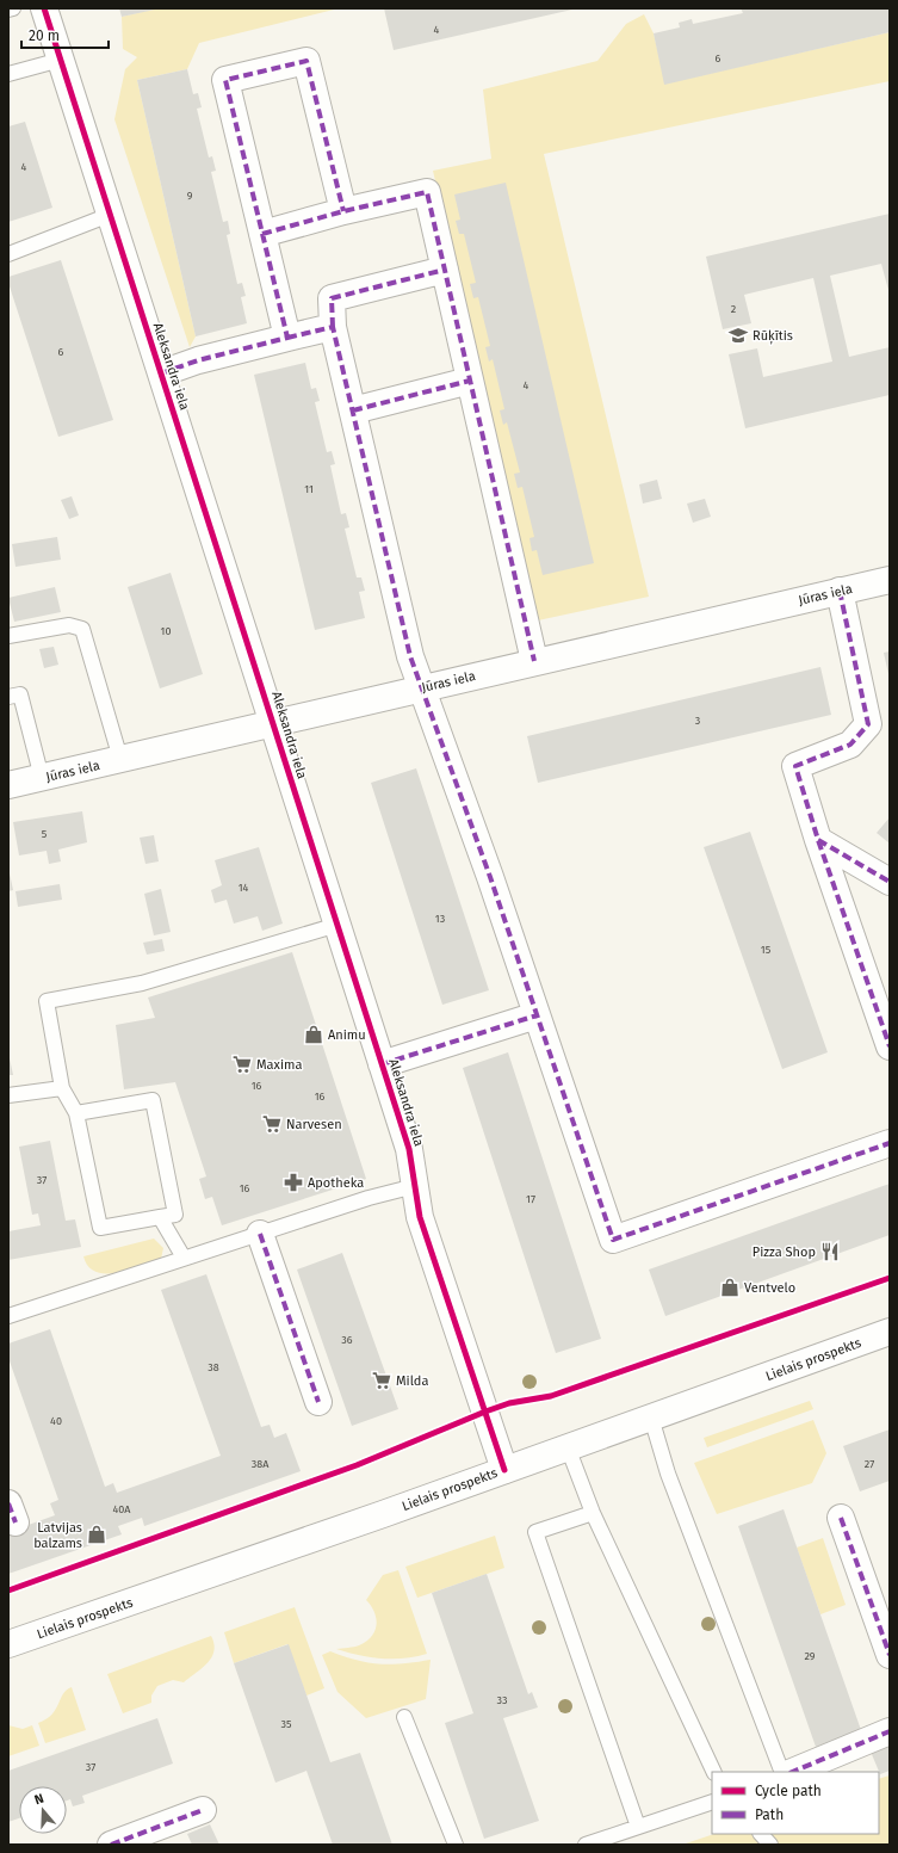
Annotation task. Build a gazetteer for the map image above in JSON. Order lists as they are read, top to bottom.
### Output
{
  "streets": {
    "street": ["Aleksandra iela", "Jūras iela", "Lielais prospekts"]
  },
  "crossings": [
    ["Aleksandra iela", "Jūras iela"],
    ["Aleksandra iela", "Lielais prospekts"]
  ],
  "places": {
    "school or university": ["Rūķītis"],
    "shop": ["Animu", "Ventvelo", "Latvijas balzams"],
    "supermarket": ["Maxima", "Narvesen", "Milda"],
    "pharmacy": ["Apotheka"],
    "restaurant": ["Pizza Shop"]
  },
  "house_numbers": [
    "4",
    "6",
    "4",
    "9",
    "2",
    "6",
    "4",
    "11",
    "10",
    "3",
    "5",
    "14",
    "13",
    "15",
    "16",
    "16",
    "37",
    "16",
    "17",
    "36",
    "38",
    "40",
    "38A",
    "27",
    "40A",
    "29",
    "33",
    "35",
    "37"
  ],
  "legend": ["Cycle path", "Path"],
  "scale_bar": "20 m",
  "north": "top"
}
